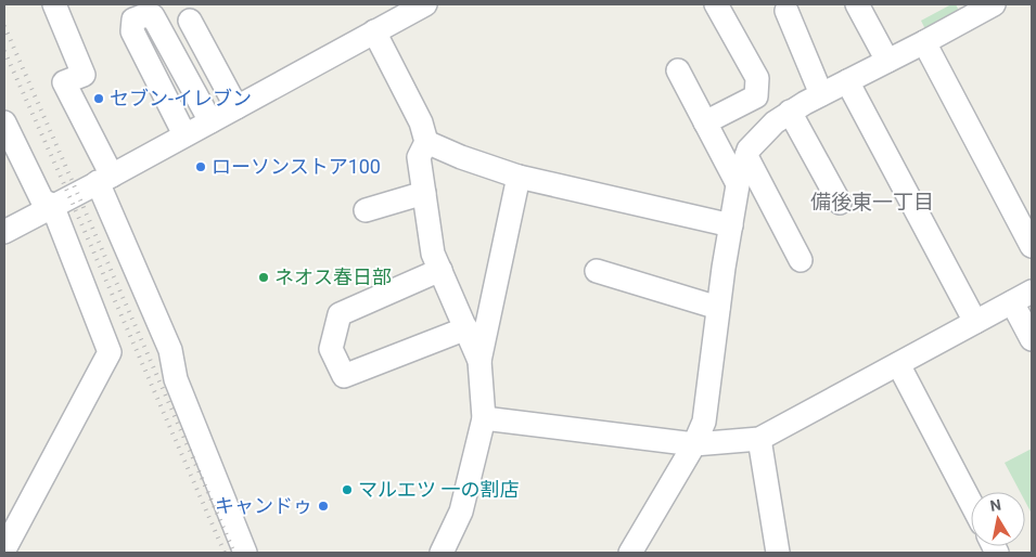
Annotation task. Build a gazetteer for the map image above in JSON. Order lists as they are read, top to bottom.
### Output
{
  "districts": ["備後東一丁目"],
  "places": [
    "セブン-イレブン",
    "ローソンストア100",
    "ネオス春日部",
    "マルエツ 一の割店",
    "キャンドゥ"
  ],
  "north": "top"
}
